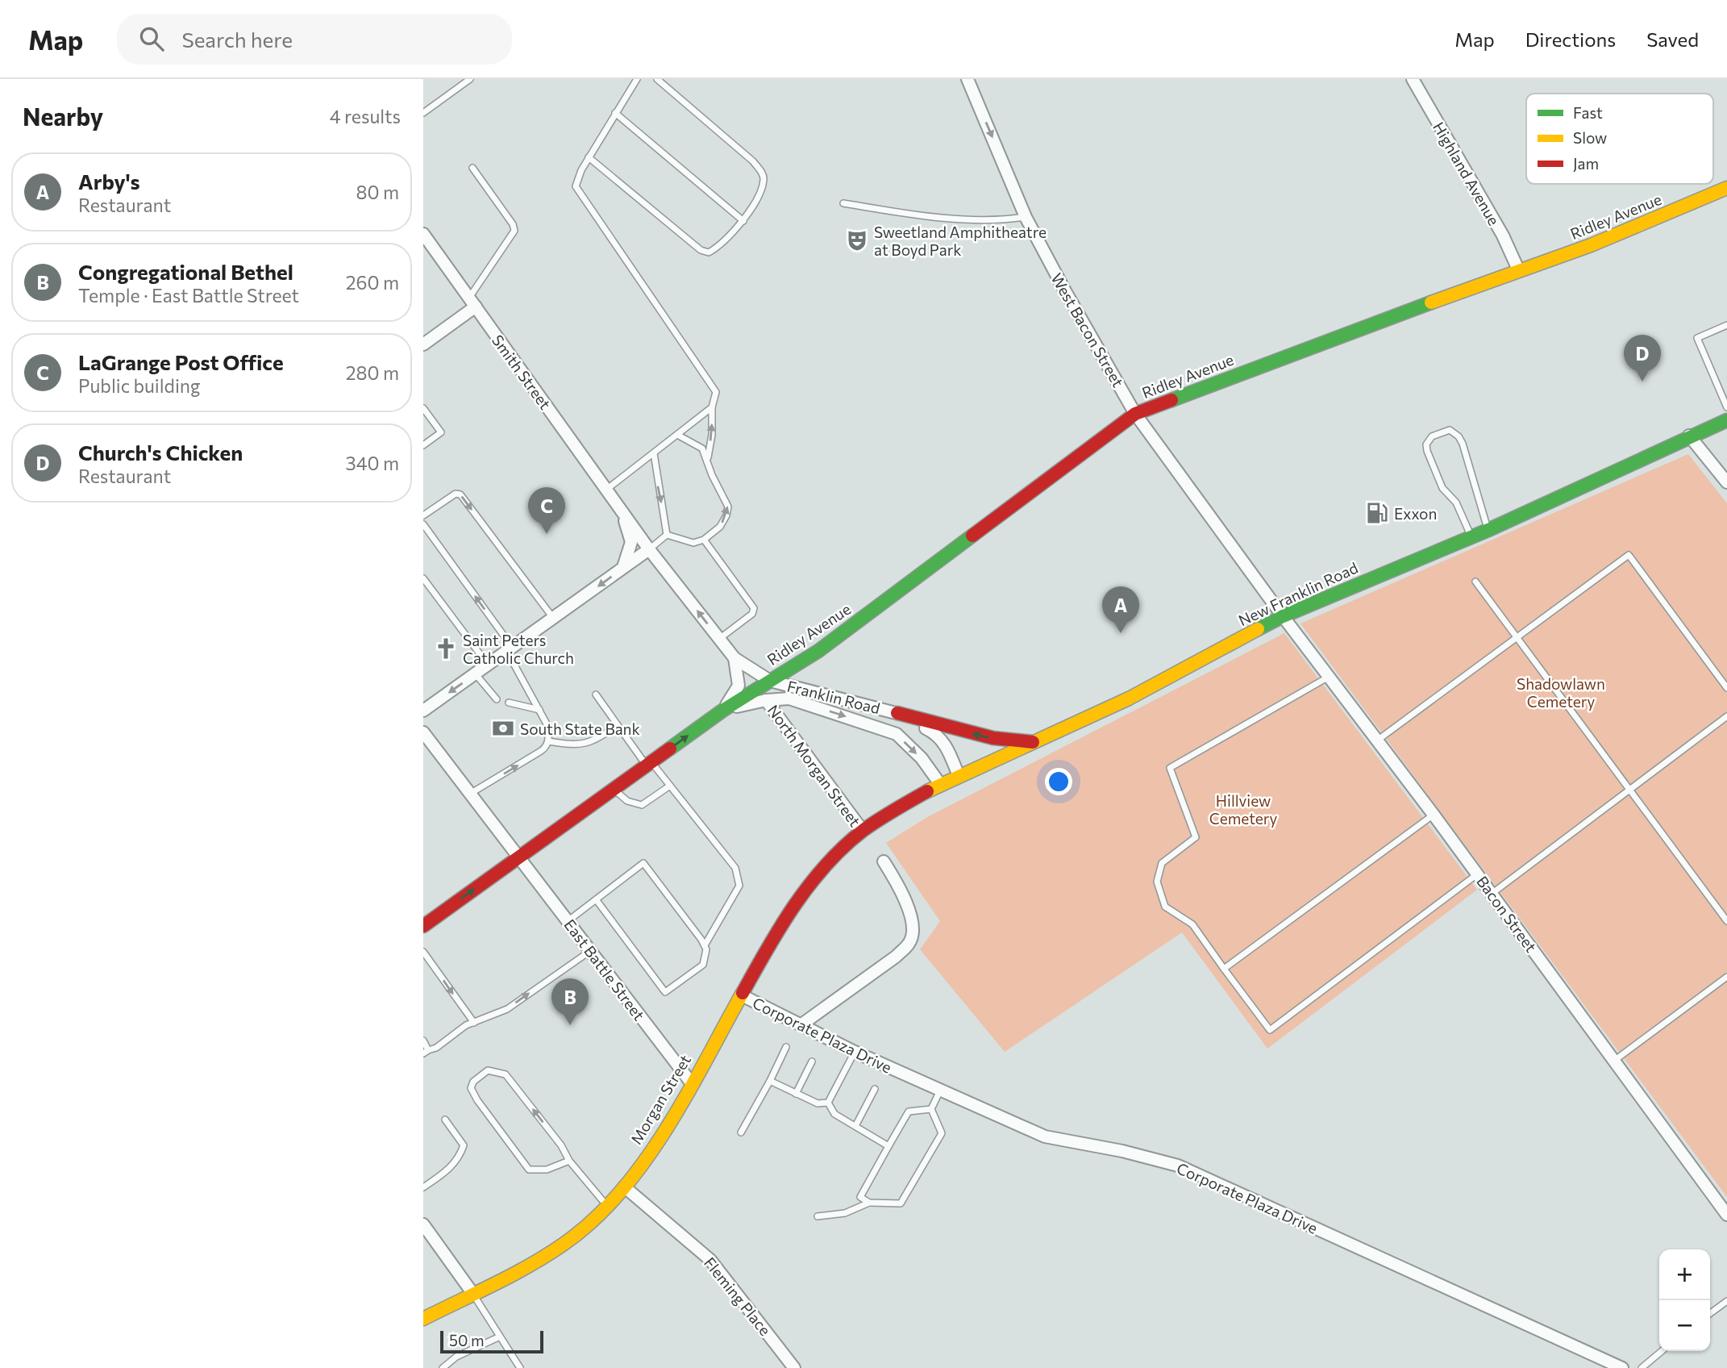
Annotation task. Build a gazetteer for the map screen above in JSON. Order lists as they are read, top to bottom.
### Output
{
  "streets": {
    "main road": ["Ridley Avenue", "New Franklin Road", "Morgan Street"],
    "street": [
      "Highland Avenue",
      "West Bacon Street",
      "Smith Street",
      "Franklin Road",
      "North Morgan Street",
      "Bacon Street",
      "East Battle Street",
      "Corporate Plaza Drive",
      "Fleming Place"
    ]
  },
  "crossings": [
    ["Highland Avenue", "Ridley Avenue"],
    ["Ridley Avenue", "West Bacon Street"],
    ["Ridley Avenue", "Smith Street"],
    ["Ridley Avenue", "Franklin Road"],
    ["Ridley Avenue", "North Morgan Street"],
    ["Ridley Avenue", "East Battle Street"],
    ["West Bacon Street", "New Franklin Road"],
    ["West Bacon Street", "Bacon Street"],
    ["Smith Street", "Franklin Road"],
    ["New Franklin Road", "Franklin Road"],
    ["New Franklin Road", "North Morgan Street"],
    ["New Franklin Road", "Bacon Street"],
    ["New Franklin Road", "Morgan Street"],
    ["Franklin Road", "North Morgan Street"],
    ["North Morgan Street", "Morgan Street"],
    ["East Battle Street", "Morgan Street"],
    ["Corporate Plaza Drive", "Morgan Street"],
    ["Morgan Street", "Fleming Place"]
  ],
  "parks": ["Shadowlawn Cemetery", "Hillview Cemetery"],
  "places": {
    "theatre": ["Sweetland Amphitheatre at Boyd Park"],
    "fuel station": ["Exxon"],
    "church": ["Saint Peters Catholic Church"],
    "bank": ["South State Bank"]
  },
  "legend": ["Fast", "Slow", "Jam"],
  "scale_bar": "50 m",
  "page": {
    "header": "Map",
    "search": "Search here",
    "nav": ["Map", "Directions", "Saved"],
    "heading": ["Nearby", "4 results"],
    "list": [
      {
        "mark": "A",
        "name": "Arby's",
        "note": "Restaurant",
        "value": "80 m"
      },
      {
        "mark": "B",
        "name": "Congregational Bethel",
        "note": "Temple · East Battle Street",
        "value": "260 m"
      },
      {
        "mark": "C",
        "name": "LaGrange Post Office",
        "note": "Public building",
        "value": "280 m"
      },
      {
        "mark": "D",
        "name": "Church's Chicken",
        "note": "Restaurant",
        "value": "340 m"
      }
    ],
    "pins": [
      "D",
      "C",
      "A",
      "B"
    ],
    "map_buttons": ["+", "−"],
    "scale": "50 m"
  }
}
